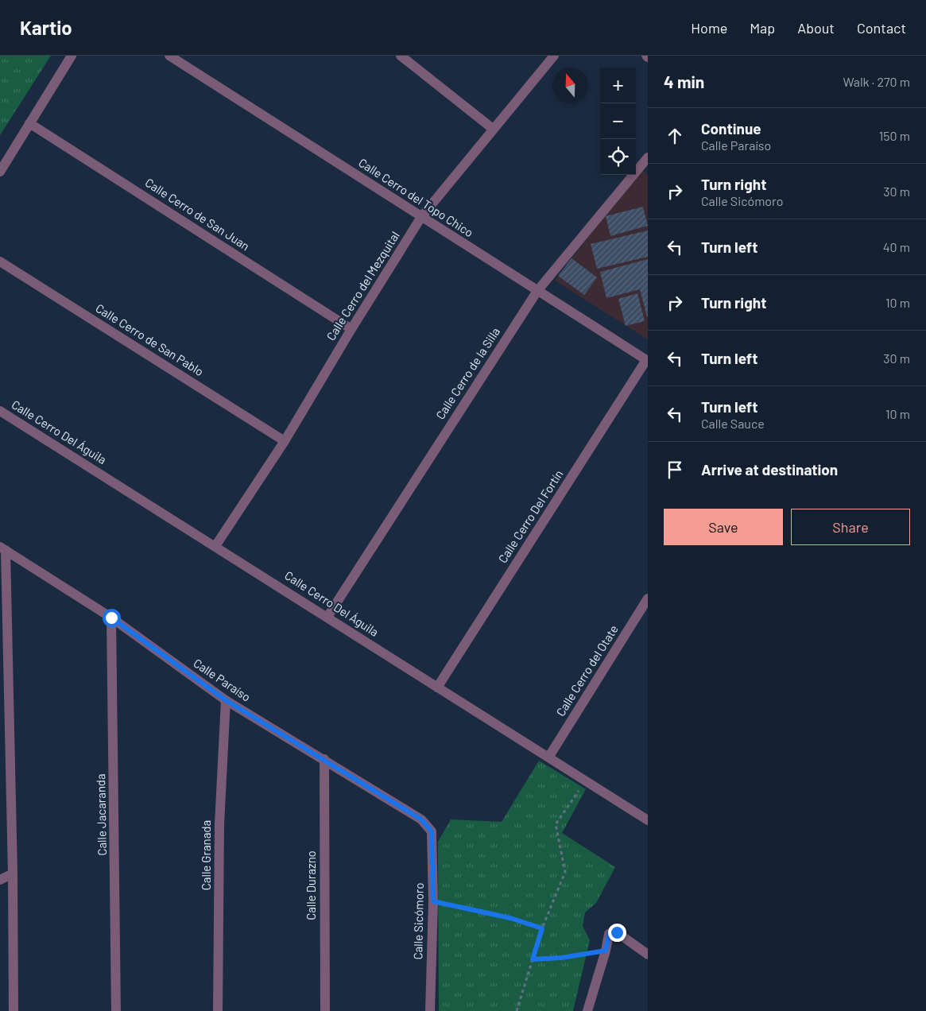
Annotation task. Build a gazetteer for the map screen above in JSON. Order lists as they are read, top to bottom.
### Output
{
  "streets": {
    "street": [
      "Calle Cerro del Topo Chico",
      "Calle Cerro de San Juan",
      "Calle Cerro del Mezquital",
      "Calle Cerro de San Pablo",
      "Calle Cerro de la Silla",
      "Calle Cerro Del Águila",
      "Calle Cerro Del Fortín",
      "Calle Cerro del Otate",
      "Calle Paraíso",
      "Calle Jacaranda",
      "Calle Granada",
      "Calle Durazno",
      "Calle Sicómoro"
    ]
  },
  "crossings": [
    ["Calle Cerro del Topo Chico", "Calle Cerro del Mezquital"],
    ["Calle Cerro del Topo Chico", "Calle Cerro de la Silla"],
    ["Calle Cerro del Topo Chico", "Calle Cerro Del Fortín"],
    ["Calle Cerro de San Juan", "Calle Cerro del Mezquital"],
    ["Calle Cerro del Mezquital", "Calle Cerro de San Pablo"],
    ["Calle Cerro del Mezquital", "Calle Cerro Del Águila"],
    ["Calle Cerro de la Silla", "Calle Cerro Del Águila"],
    ["Calle Cerro Del Águila", "Calle Cerro Del Fortín"],
    ["Calle Cerro Del Águila", "Calle Cerro del Otate"],
    ["Calle Paraíso", "Calle Jacaranda"],
    ["Calle Paraíso", "Calle Granada"],
    ["Calle Paraíso", "Calle Durazno"],
    ["Calle Paraíso", "Calle Sicómoro"]
  ],
  "north": "top",
  "page": {
    "header": "Kartio",
    "nav": [
      "Home",
      "Map",
      "About",
      "Contact"
    ],
    "heading": ["4 min", "Walk · 270 m"],
    "map_buttons": ["+", "−"],
    "list": [
      ["Continue", "Calle Paraíso", "150 m"],
      ["Turn right", "Calle Sicómoro", "30 m"],
      ["Turn left", "40 m"],
      ["Turn right", "10 m"],
      ["Turn left", "30 m"],
      ["Turn left", "Calle Sauce", "10 m"],
      "Arrive at destination"
    ],
    "buttons": ["Save", "Share"]
  }
}
